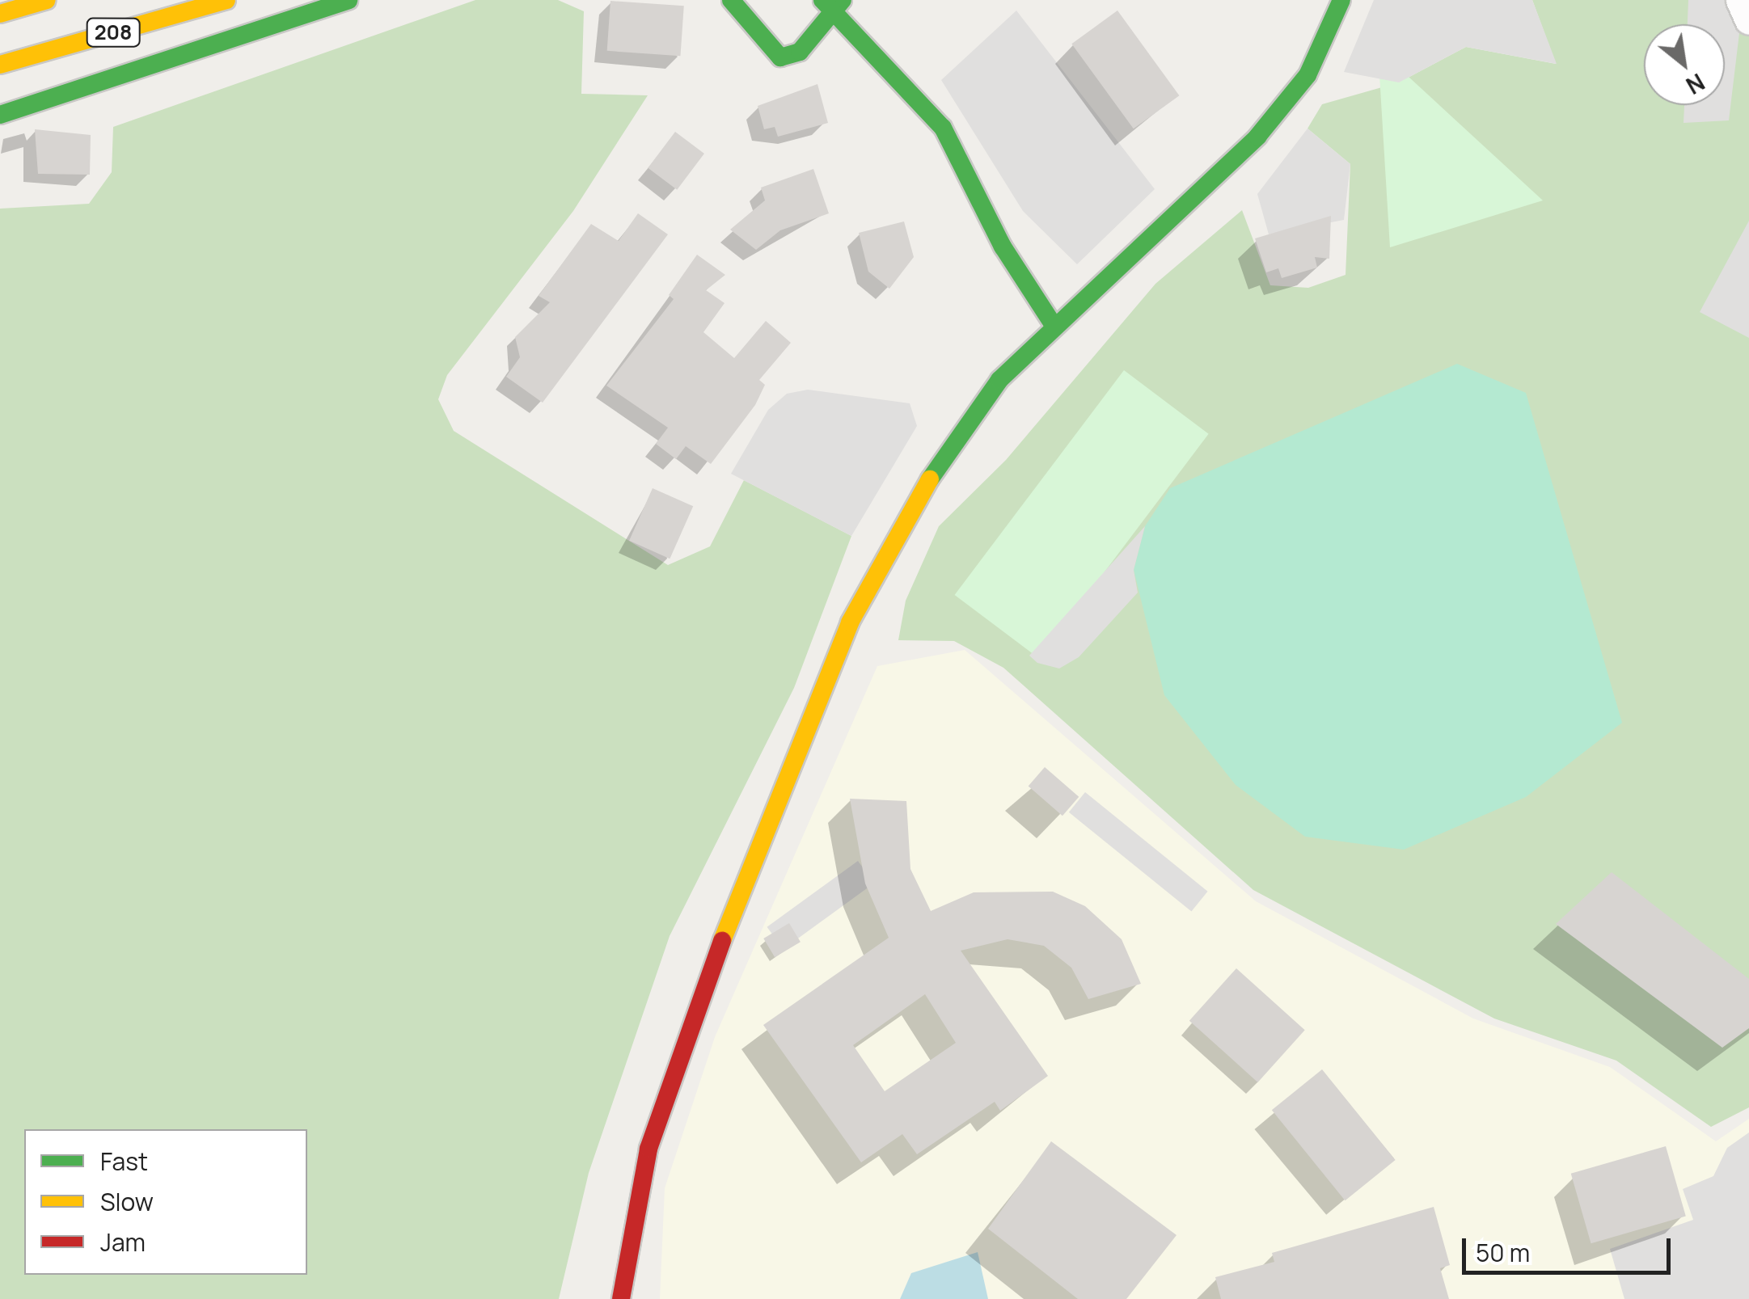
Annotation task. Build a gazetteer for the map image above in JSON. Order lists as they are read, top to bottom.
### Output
{
  "streets": {
    "main road": ["208"]
  },
  "legend": ["Fast", "Slow", "Jam"],
  "scale_bar": "50 m",
  "north": "bottom right"
}
